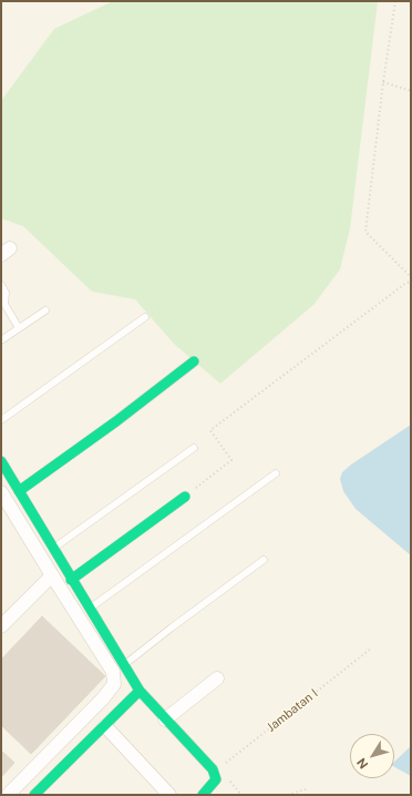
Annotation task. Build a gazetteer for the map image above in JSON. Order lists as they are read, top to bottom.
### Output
{
  "streets": {
    "path": ["Jambatan I"]
  },
  "north": "bottom left"
}
